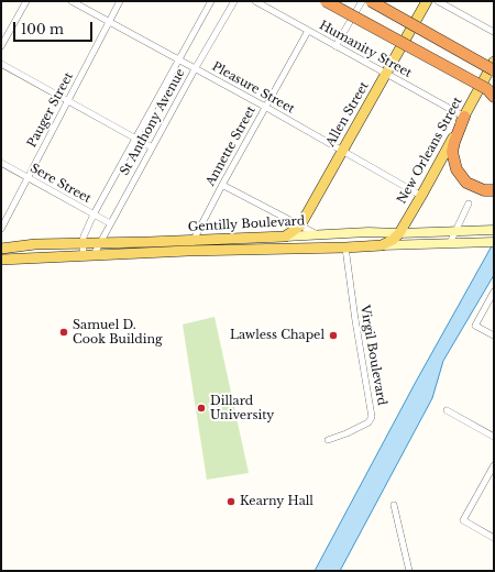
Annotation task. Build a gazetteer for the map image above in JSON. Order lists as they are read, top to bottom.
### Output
{
  "streets": {
    "main road": ["Allen Street", "New Orleans Street", "Gentilly Boulevard"],
    "street": [
      "Humanity Street",
      "Pleasure Street",
      "Pauger Street",
      "St Anthony Avenue",
      "Annette Street",
      "Sere Street",
      "Virgil Boulevard"
    ]
  },
  "crossings": [
    ["Humanity Street", "Allen Street"],
    ["Humanity Street", "Annette Street"],
    ["Humanity Street", "New Orleans Street"],
    ["Pleasure Street", "Pauger Street"],
    ["Pleasure Street", "Allen Street"],
    ["Pleasure Street", "St Anthony Avenue"],
    ["Pleasure Street", "Annette Street"],
    ["Pleasure Street", "New Orleans Street"],
    ["Pauger Street", "Sere Street"],
    ["Allen Street", "Gentilly Boulevard"],
    ["St Anthony Avenue", "Sere Street"],
    ["St Anthony Avenue", "Gentilly Boulevard"],
    ["Annette Street", "Gentilly Boulevard"],
    ["New Orleans Street", "Gentilly Boulevard"],
    ["Gentilly Boulevard", "Virgil Boulevard"]
  ],
  "places": [
    "Samuel D. Cook Building",
    "Lawless Chapel",
    "Dillard University",
    "Kearny Hall"
  ],
  "scale_bar": "100 m"
}
